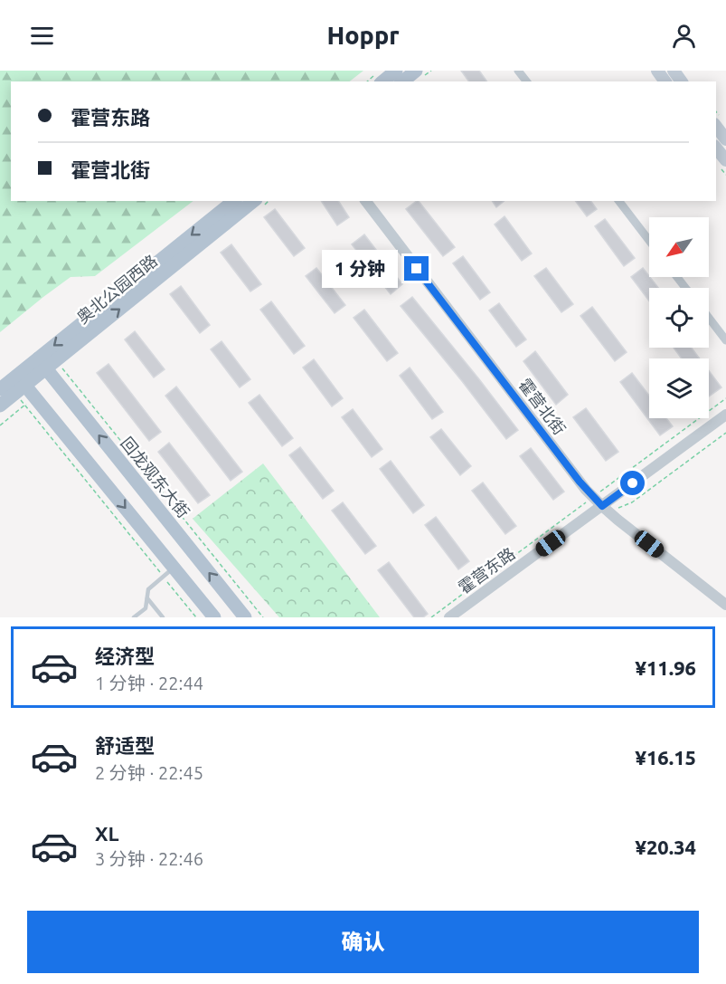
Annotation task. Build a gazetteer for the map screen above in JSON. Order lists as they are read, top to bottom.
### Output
{
  "streets": {
    "main road": ["奥北公园西路", "回龙观东大街"],
    "street": ["霍营北街", "霍营东路"]
  },
  "crossings": [
    ["奥北公园西路", "回龙观东大街"],
    ["霍营北街", "霍营东路"]
  ],
  "north": "bottom left",
  "page": {
    "header": "Hoppr",
    "banner": ["霍营东路", "霍营北街"],
    "bubble": "1 分钟",
    "list": [
      {
        "name": "经济型",
        "note": "1 分钟 · 22:44",
        "value": "¥11.96"
      },
      {
        "name": "舒适型",
        "note": "2 分钟 · 22:45",
        "value": "¥16.15"
      },
      {
        "name": "XL",
        "note": "3 分钟 · 22:46",
        "value": "¥20.34"
      }
    ],
    "buttons": "确认"
  }
}
